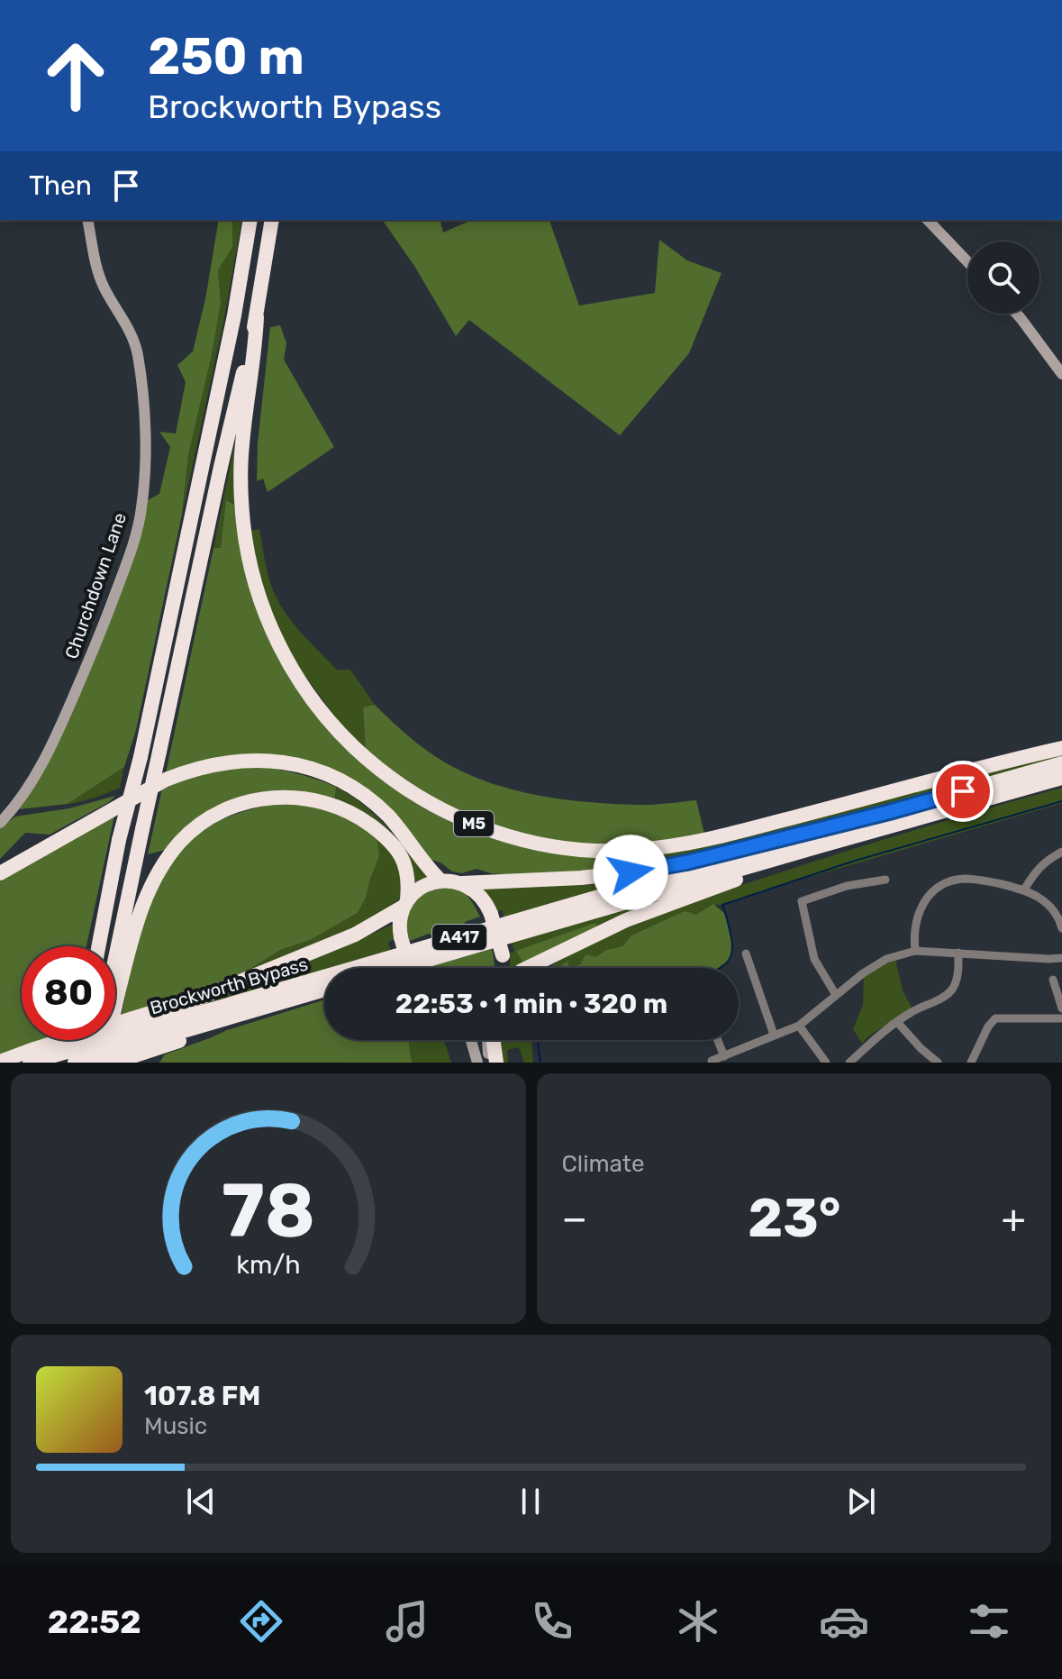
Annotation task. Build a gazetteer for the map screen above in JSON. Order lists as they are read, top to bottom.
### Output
{
  "streets": {
    "highway": ["M5", "A417", "Brockworth Bypass"],
    "street": ["Churchdown Lane"]
  },
  "page": {
    "turn": ["250 m", "Brockworth Bypass"],
    "then": "Then",
    "limit": "80",
    "trip": "22:53 · 1 min · 320 m",
    "tile": "Climate",
    "heat": ["−", "23°", "+"],
    "song": ["107.8 FM", "Music"],
    "tabs": "22:52",
    "gauge": ["78", "km/h"]
  }
}
